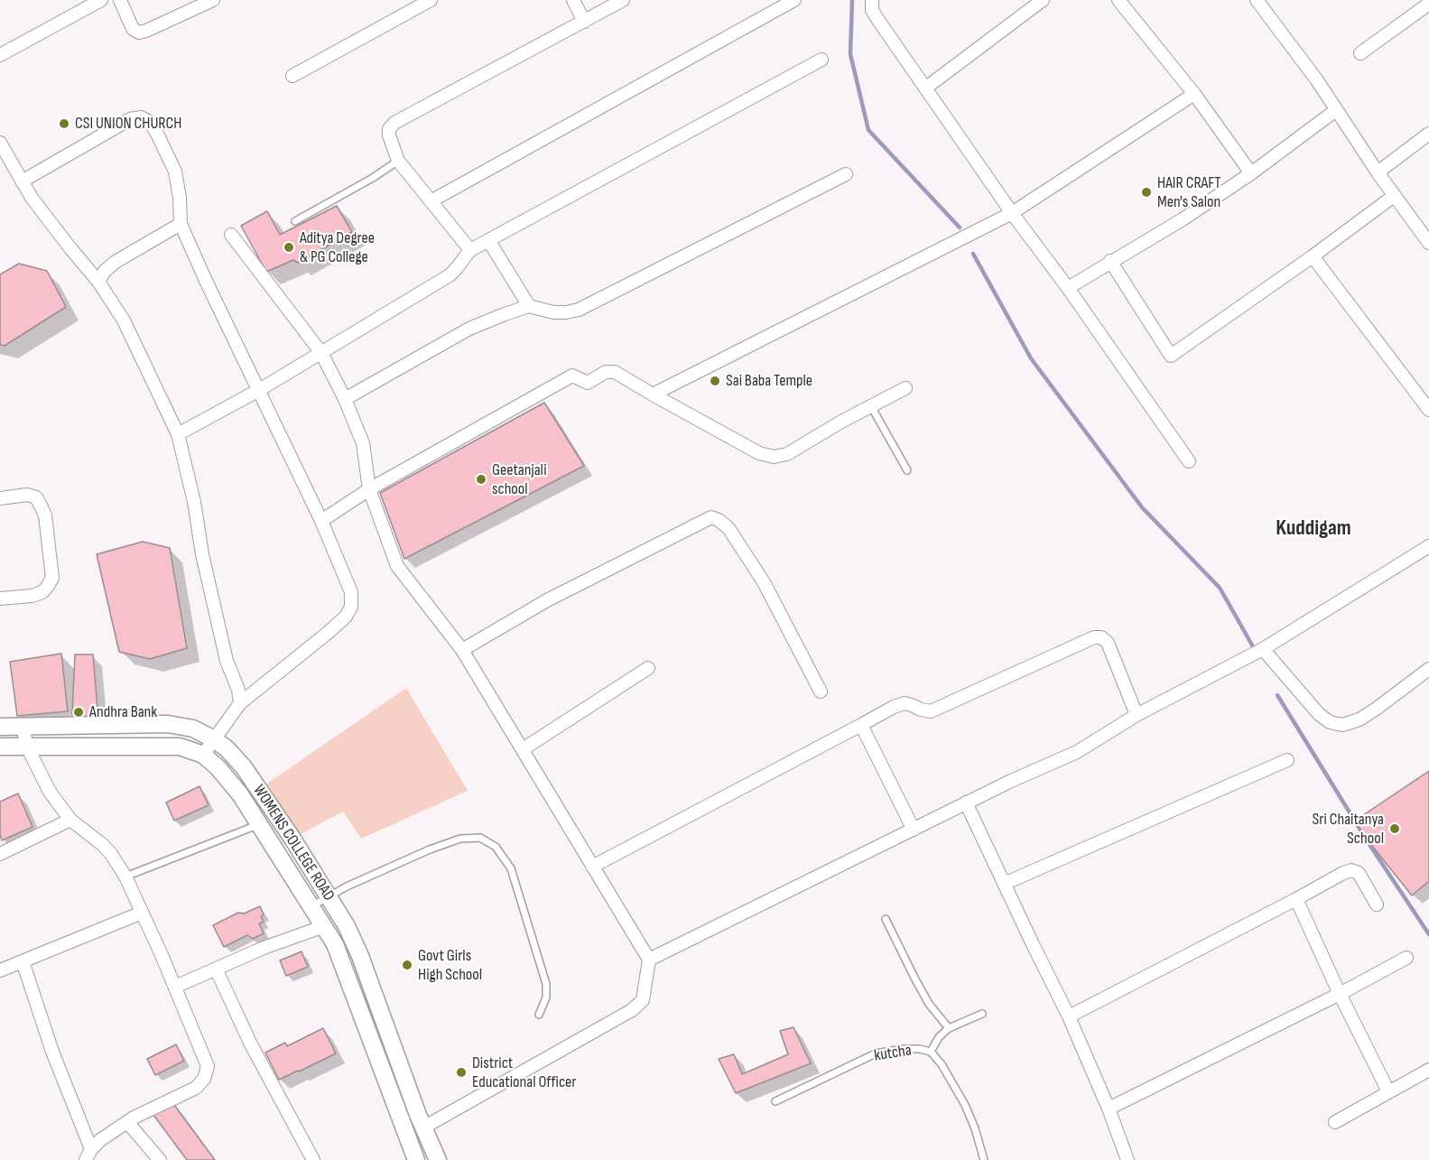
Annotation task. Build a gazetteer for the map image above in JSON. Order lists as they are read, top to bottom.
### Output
{
  "streets": {
    "main road": ["WOMENS COLLEGE ROAD"],
    "lane": ["kutcha"]
  },
  "districts": ["Kuddigam"],
  "places": [
    "CSI UNION CHURCH",
    "HAIR CRAFT Men's Salon",
    "Aditya Degree & PG College",
    "Sai Baba Temple",
    "Geetanjali school",
    "Andhra Bank",
    "Sri Chaitanya School",
    "Govt Girls High School",
    "District Educational Officer"
  ]
}
